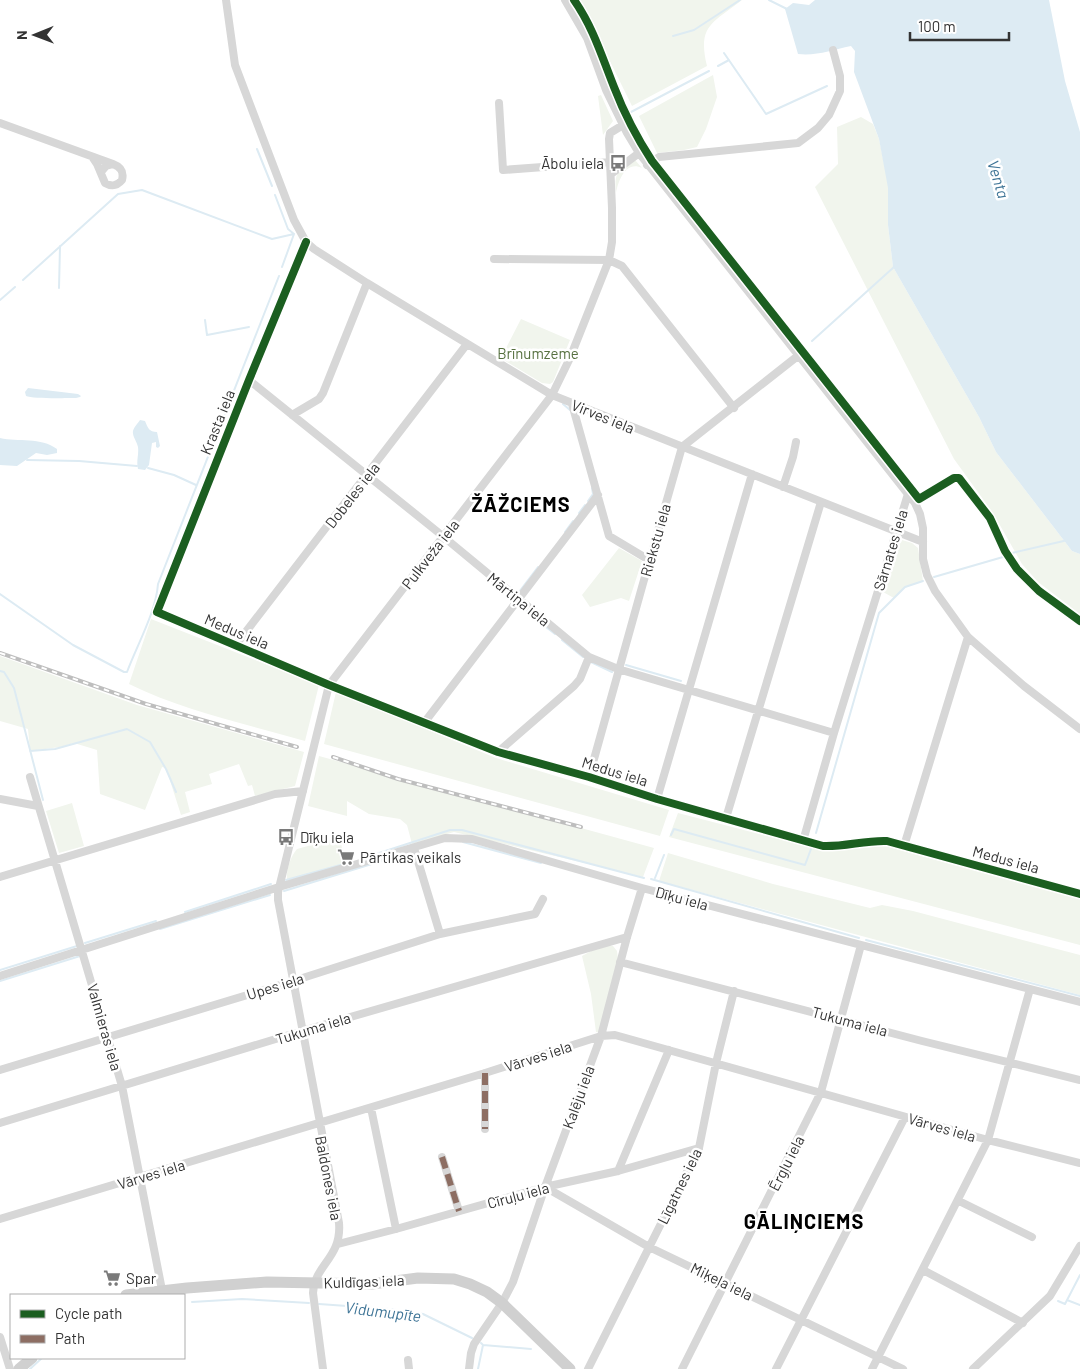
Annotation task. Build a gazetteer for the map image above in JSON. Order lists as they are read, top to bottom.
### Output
{
  "streets": {
    "street": [
      "Virves iela",
      "Krasta iela",
      "Dobeles iela",
      "Riekstu iela",
      "Sārnates iela",
      "Pulkveža iela",
      "Mārtiņa iela",
      "Medus iela",
      "Dīķu iela",
      "Upes iela",
      "Tukuma iela",
      "Valmieras iela",
      "Vārves iela",
      "Kalēju iela",
      "Ērgļu iela",
      "Baldones iela",
      "Līgatnes iela",
      "Cīruļu iela",
      "Kuldīgas iela",
      "Miķeļa iela"
    ]
  },
  "crossings": [
    ["Virves iela", "Krasta iela"],
    ["Virves iela", "Dobeles iela"],
    ["Virves iela", "Riekstu iela"],
    ["Virves iela", "Sārnates iela"],
    ["Virves iela", "Pulkveža iela"],
    ["Krasta iela", "Mārtiņa iela"],
    ["Krasta iela", "Medus iela"],
    ["Dobeles iela", "Mārtiņa iela"],
    ["Dobeles iela", "Medus iela"],
    ["Riekstu iela", "Mārtiņa iela"],
    ["Riekstu iela", "Medus iela"],
    ["Sārnates iela", "Pulkveža iela"],
    ["Sārnates iela", "Mārtiņa iela"],
    ["Sārnates iela", "Medus iela"],
    ["Pulkveža iela", "Mārtiņa iela"],
    ["Pulkveža iela", "Medus iela"],
    ["Pulkveža iela", "Dīķu iela"],
    ["Pulkveža iela", "Upes iela"],
    ["Pulkveža iela", "Baldones iela"],
    ["Dīķu iela", "Valmieras iela"],
    ["Dīķu iela", "Kalēju iela"],
    ["Dīķu iela", "Ērgļu iela"],
    ["Upes iela", "Valmieras iela"],
    ["Upes iela", "Baldones iela"],
    ["Tukuma iela", "Valmieras iela"],
    ["Tukuma iela", "Kalēju iela"],
    ["Tukuma iela", "Ērgļu iela"],
    ["Tukuma iela", "Baldones iela"],
    ["Tukuma iela", "Līgatnes iela"],
    ["Valmieras iela", "Vārves iela"],
    ["Valmieras iela", "Kuldīgas iela"],
    ["Vārves iela", "Kalēju iela"],
    ["Vārves iela", "Ērgļu iela"],
    ["Vārves iela", "Baldones iela"],
    ["Vārves iela", "Līgatnes iela"],
    ["Kalēju iela", "Cīruļu iela"],
    ["Kalēju iela", "Kuldīgas iela"],
    ["Kalēju iela", "Miķeļa iela"],
    ["Ērgļu iela", "Miķeļa iela"],
    ["Baldones iela", "Cīruļu iela"],
    ["Līgatnes iela", "Cīruļu iela"],
    ["Līgatnes iela", "Miķeļa iela"],
    ["Cīruļu iela", "Miķeļa iela"]
  ],
  "districts": ["ŽĀŽCIEMS", "GĀLIŅCIEMS"],
  "water": ["Venta", "Vidumupīte"],
  "parks": ["Brīnumzeme"],
  "places": {
    "bus stop": ["Ābolu iela", "Dīķu iela"],
    "supermarket": ["Pārtikas veikals", "Spar"]
  },
  "legend": ["Cycle path", "Path"],
  "scale_bar": "100 m",
  "north": "left"
}
